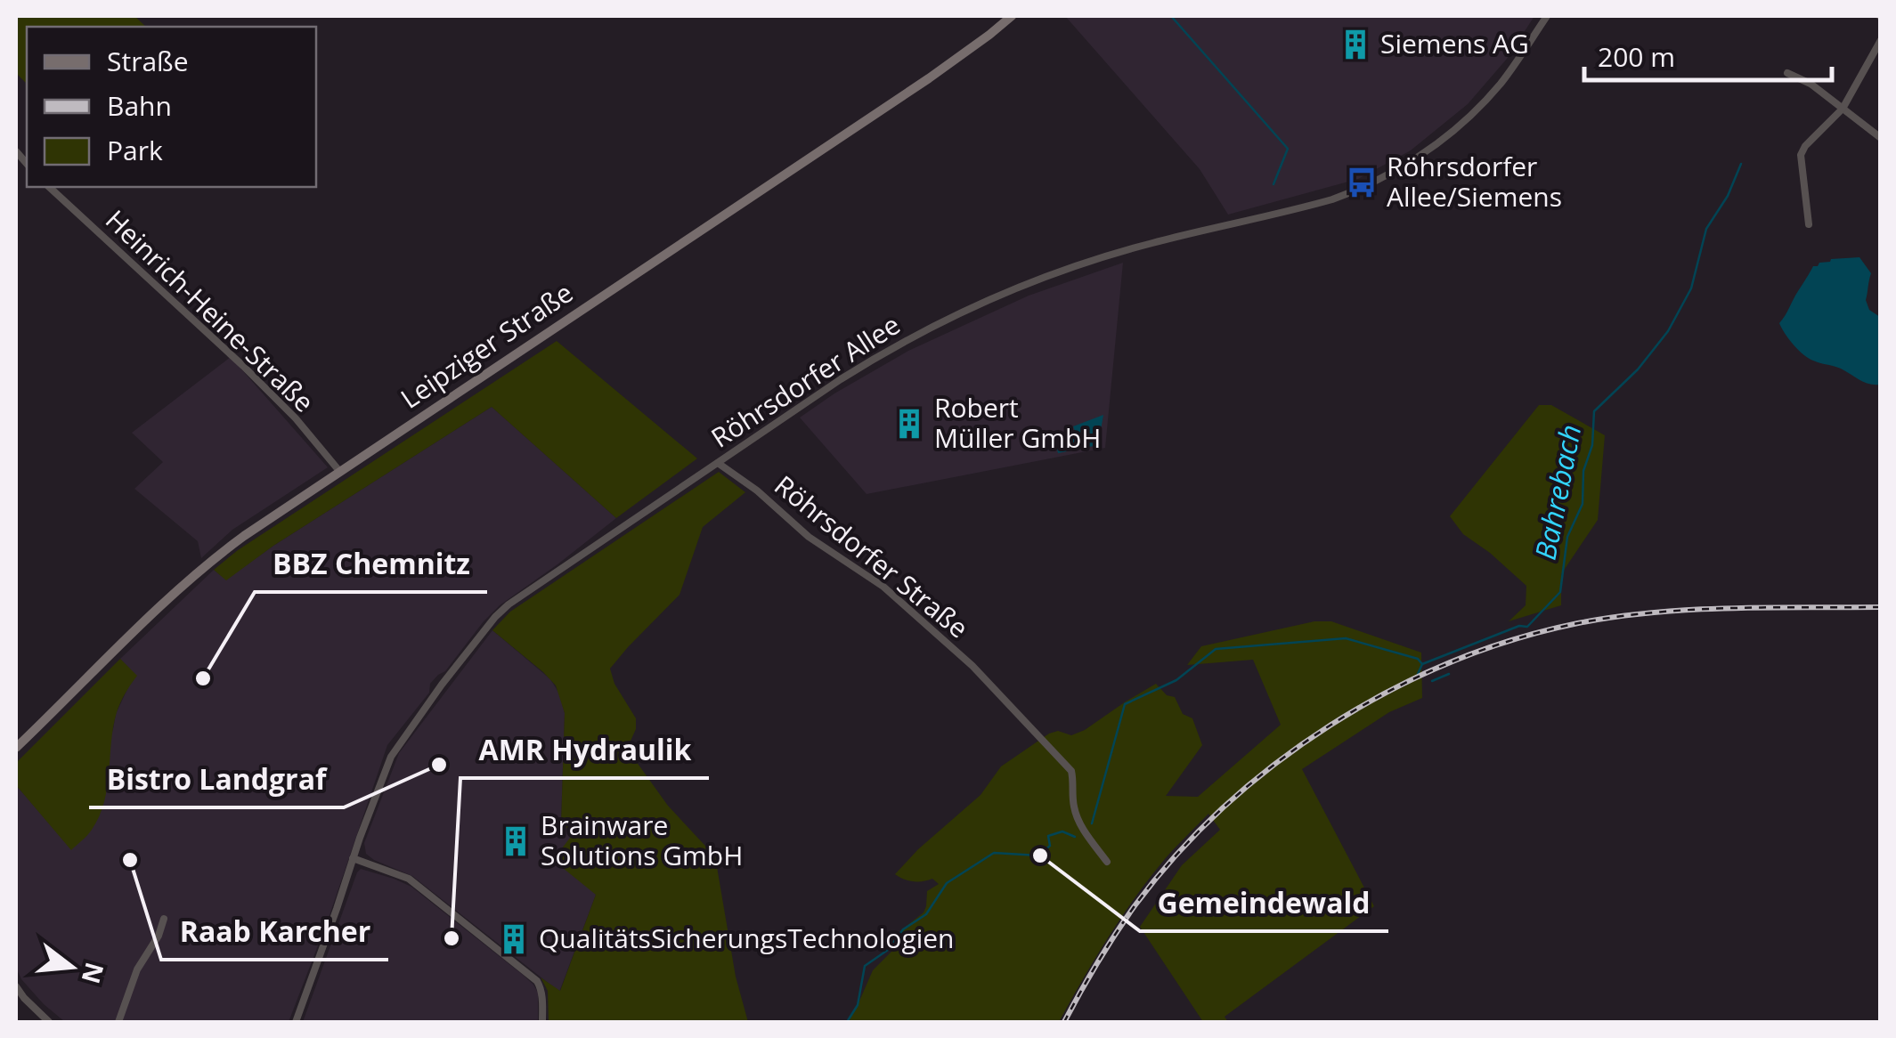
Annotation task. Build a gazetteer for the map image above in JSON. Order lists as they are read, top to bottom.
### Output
{
  "streets": {
    "main road": ["Leipziger Straße"],
    "street": ["Heinrich-Heine-Straße", "Röhrsdorfer Allee", "Röhrsdorfer Straße"]
  },
  "crossings": [
    ["Heinrich-Heine-Straße", "Leipziger Straße"],
    ["Röhrsdorfer Allee", "Röhrsdorfer Straße"]
  ],
  "water": ["Bahrebach"],
  "places": {
    "building": [
      "Siemens AG",
      "Robert Müller GmbH",
      "Brainware Solutions GmbH",
      "QualitätsSicherungsTechnologien"
    ],
    "bus stop": ["Röhrsdorfer Allee/Siemens"],
    "other": [
      "BBZ Chemnitz",
      "Bistro Landgraf",
      "Gemeindewald",
      "Raab Karcher",
      "AMR Hydraulik"
    ]
  },
  "legend": ["Straße", "Bahn", "Park"],
  "scale_bar": "200 m",
  "north": "right"
}
